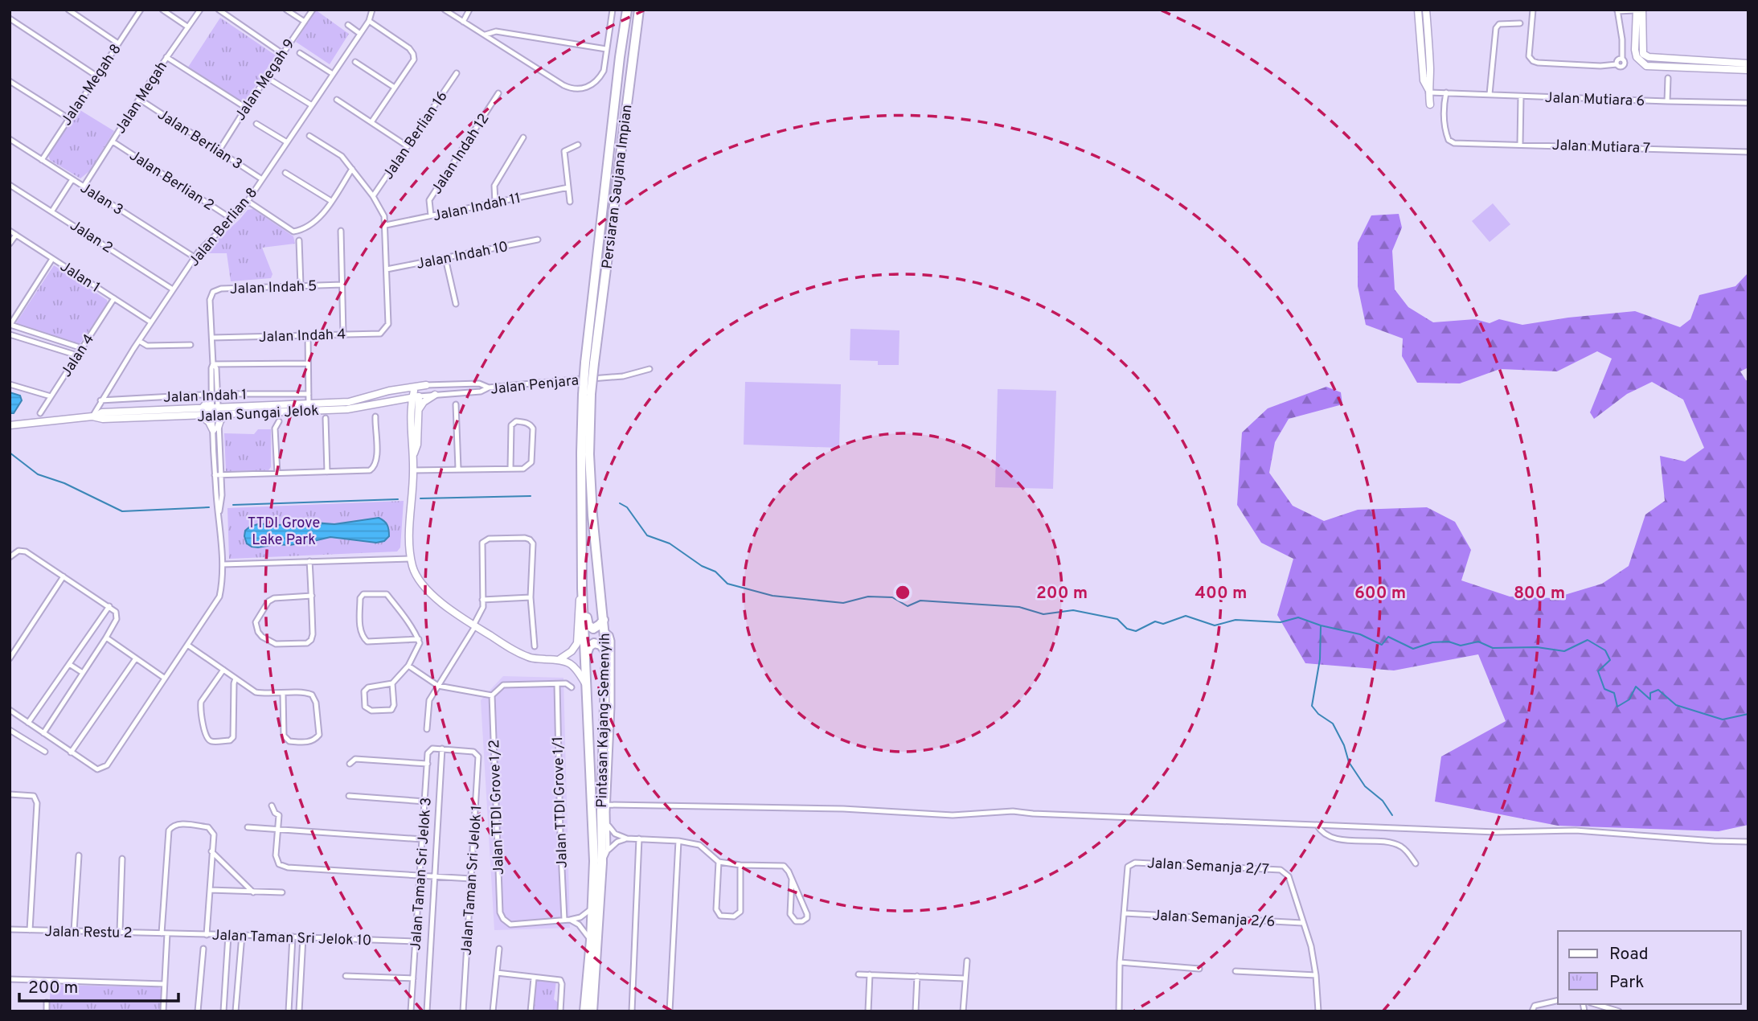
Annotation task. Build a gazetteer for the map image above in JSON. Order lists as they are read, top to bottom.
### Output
{
  "streets": {
    "highway": ["Persiaran Saujana Impian", "Pintasan Kajang-Semenyih"],
    "street": [
      "Jalan Megah 9",
      "Jalan Megah 8",
      "Jalan Megah",
      "Jalan Mutiara 6",
      "Jalan Berlian 16",
      "Jalan Berlian 3",
      "Jalan Mutiara 7",
      "Jalan Indah 12",
      "Jalan Berlian 2",
      "Jalan 3",
      "Jalan Indah 11",
      "Jalan Berlian 8",
      "Jalan 2",
      "Jalan Indah 10",
      "Jalan 1",
      "Jalan Indah 5",
      "Jalan Indah 4",
      "Jalan 4",
      "Jalan Penjara",
      "Jalan Indah 1",
      "Jalan Sungai Jelok",
      "Jalan TTDI Grove 1/1",
      "Jalan TTDI Grove 1/2",
      "Jalan Semanja 2/7",
      "Jalan Taman Sri Jelok 3",
      "Jalan Taman Sri Jelok 1",
      "Jalan Semanja 2/6",
      "Jalan Restu 2",
      "Jalan Taman Sri Jelok 10"
    ]
  },
  "crossings": [
    ["Jalan Megah 9", "Jalan Berlian 3"],
    ["Jalan Megah 8", "Jalan 3"],
    ["Jalan Megah", "Jalan Berlian 3"],
    ["Jalan Megah", "Jalan Berlian 2"],
    ["Jalan Megah", "Jalan 3"],
    ["Jalan Mutiara 6", "Jalan Mutiara 7"],
    ["Jalan Berlian 3", "Jalan Berlian 8"],
    ["Jalan Indah 12", "Jalan Indah 11"],
    ["Jalan Berlian 2", "Jalan Berlian 8"],
    ["Persiaran Saujana Impian", "Pintasan Kajang-Semenyih"],
    ["Jalan 3", "Jalan Berlian 8"],
    ["Jalan Berlian 8", "Jalan 2"],
    ["Jalan Berlian 8", "Jalan 1"],
    ["Jalan Berlian 8", "Jalan Indah 1"],
    ["Jalan Berlian 8", "Jalan Sungai Jelok"],
    ["Jalan Indah 10", "Jalan Indah 4"],
    ["Jalan 1", "Jalan 4"],
    ["Jalan Indah 5", "Jalan Indah 4"],
    ["Jalan Penjara", "Jalan Sungai Jelok"],
    ["Jalan TTDI Grove 1/1", "Jalan TTDI Grove 1/2"],
    ["Jalan Semanja 2/7", "Jalan Semanja 2/6"],
    ["Jalan Taman Sri Jelok 3", "Jalan Taman Sri Jelok 1"],
    ["Jalan Taman Sri Jelok 3", "Jalan Taman Sri Jelok 10"],
    ["Jalan Restu 2", "Jalan Taman Sri Jelok 10"]
  ],
  "parks": ["TTDI Grove Lake Park"],
  "legend": ["Road", "Park"],
  "scale_bar": "200 m",
  "rings": [
    "200 m",
    "400 m",
    "600 m",
    "800 m"
  ]
}
